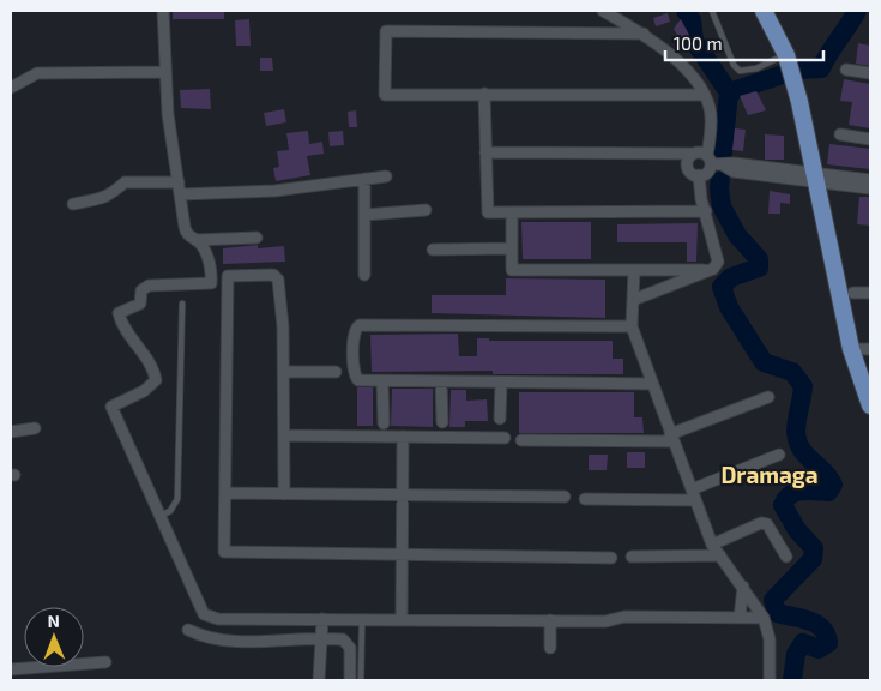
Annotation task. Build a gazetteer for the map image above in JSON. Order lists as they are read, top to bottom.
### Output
{
  "districts": ["Dramaga"],
  "scale_bar": "100 m",
  "north": "top"
}
